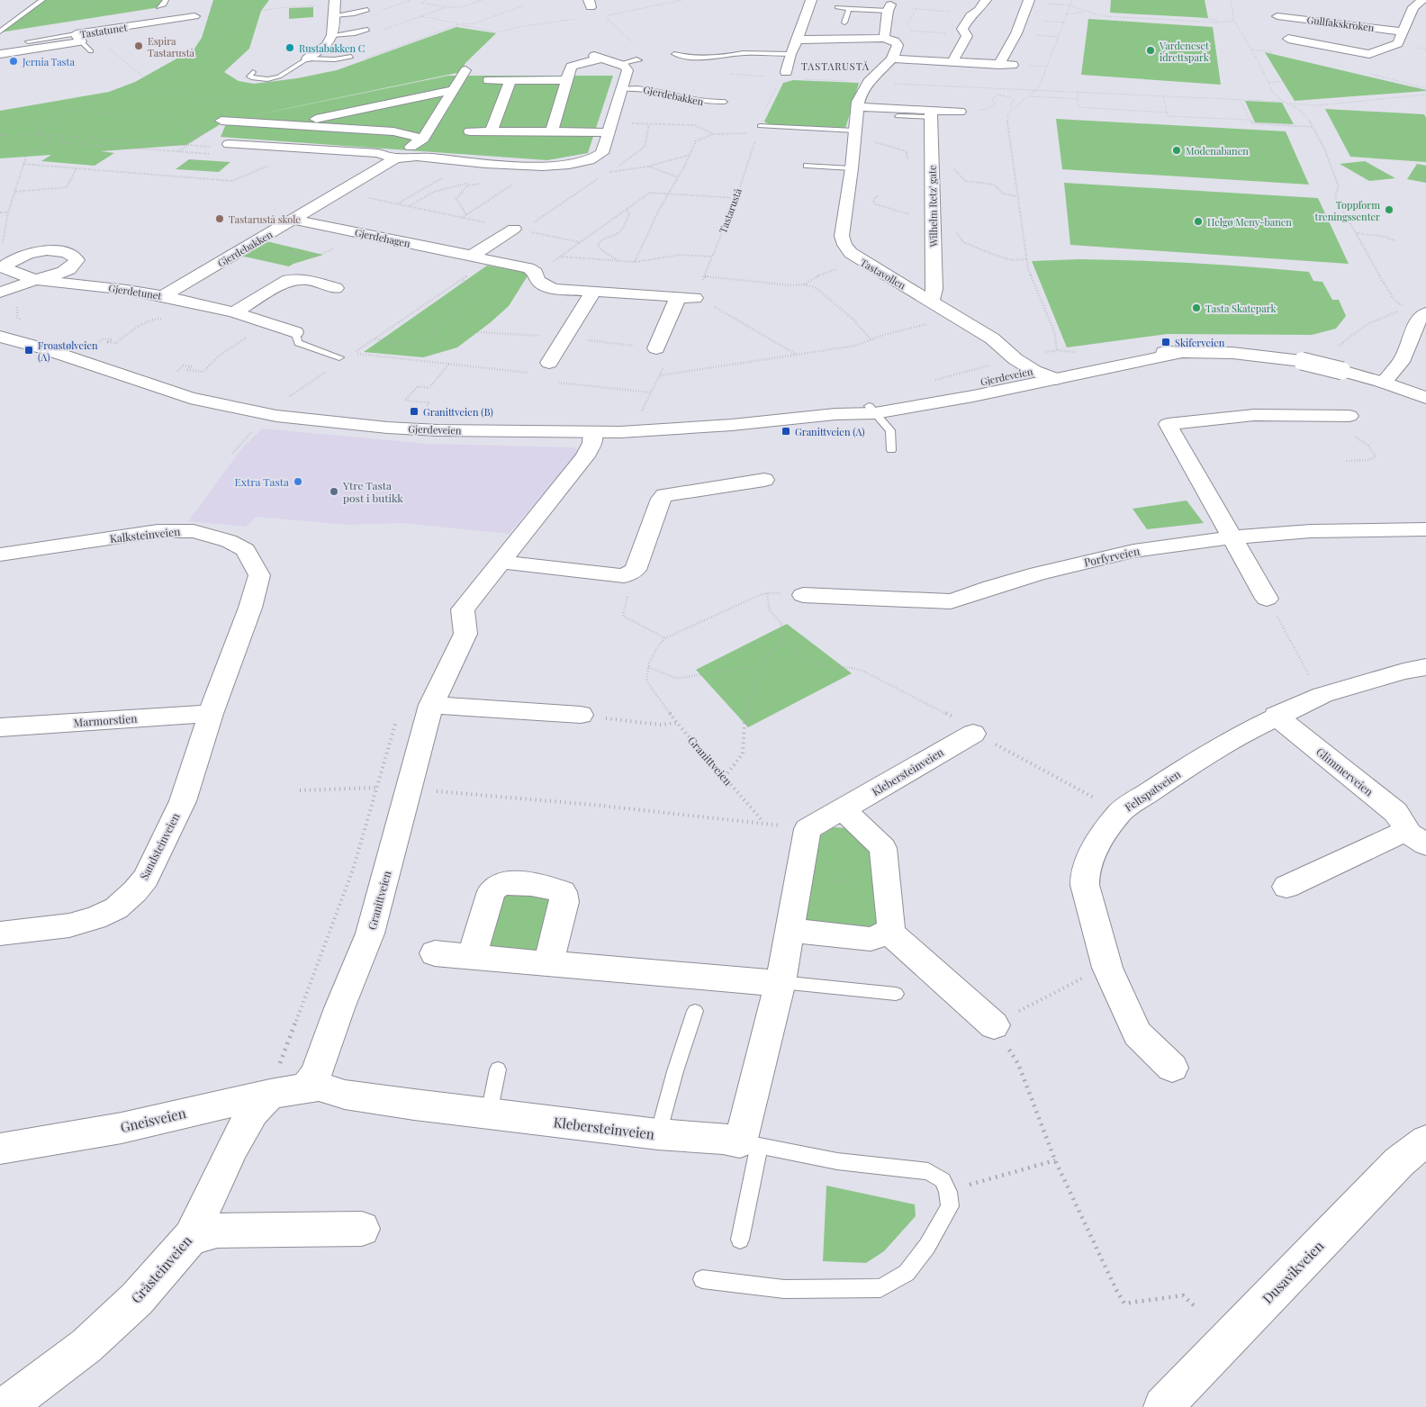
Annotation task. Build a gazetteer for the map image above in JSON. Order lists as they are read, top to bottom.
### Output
{
  "streets": {
    "street": [
      "Gullfakskroken",
      "Tastatunet",
      "Gjerdebakken",
      "Wilhelm Retz' gate",
      "Gjerdehagen",
      "Tastavollen",
      "Gjerdetunet",
      "Gjerdeveien",
      "Kalksteinveien",
      "Porfyrveien",
      "Marmorstien",
      "Granittveien",
      "Klebersteinveien",
      "Glimmerveien",
      "Feltspatveien",
      "Sandsteinveien",
      "Gneisveien",
      "Gråsteinveien",
      "Dusavikveien"
    ],
    "path": ["Tastarustå"]
  },
  "crossings": [
    ["Gjerdebakken", "Gjerdehagen"],
    ["Gjerdebakken", "Gjerdetunet"],
    ["Wilhelm Retz' gate", "Tastavollen"],
    ["Tastarustå", "Gjerdehagen"],
    ["Tastavollen", "Gjerdeveien"],
    ["Gjerdeveien", "Granittveien"],
    ["Kalksteinveien", "Marmorstien"],
    ["Kalksteinveien", "Sandsteinveien"],
    ["Marmorstien", "Sandsteinveien"],
    ["Granittveien", "Klebersteinveien"],
    ["Granittveien", "Gneisveien"],
    ["Klebersteinveien", "Gneisveien"],
    ["Glimmerveien", "Feltspatveien"],
    ["Gneisveien", "Gråsteinveien"]
  ],
  "districts": ["TASTARUSTÅ"],
  "places": {
    "other": [
      "Espira Tastarustå",
      "Rustabakken C",
      "Vardeneset idrettspark",
      "Jernia Tasta",
      "Modenabanen",
      "Toppform treningssenter",
      "Tastarustå skole",
      "Helgø Meny-banen",
      "Tasta Skatepark",
      "Extra Tasta",
      "Ytre Tasta post i butikk"
    ],
    "transit": [
      "Skiferveien",
      "Froastølveien (A)",
      "Granittveien (B)",
      "Granittveien (A)"
    ]
  }
}
